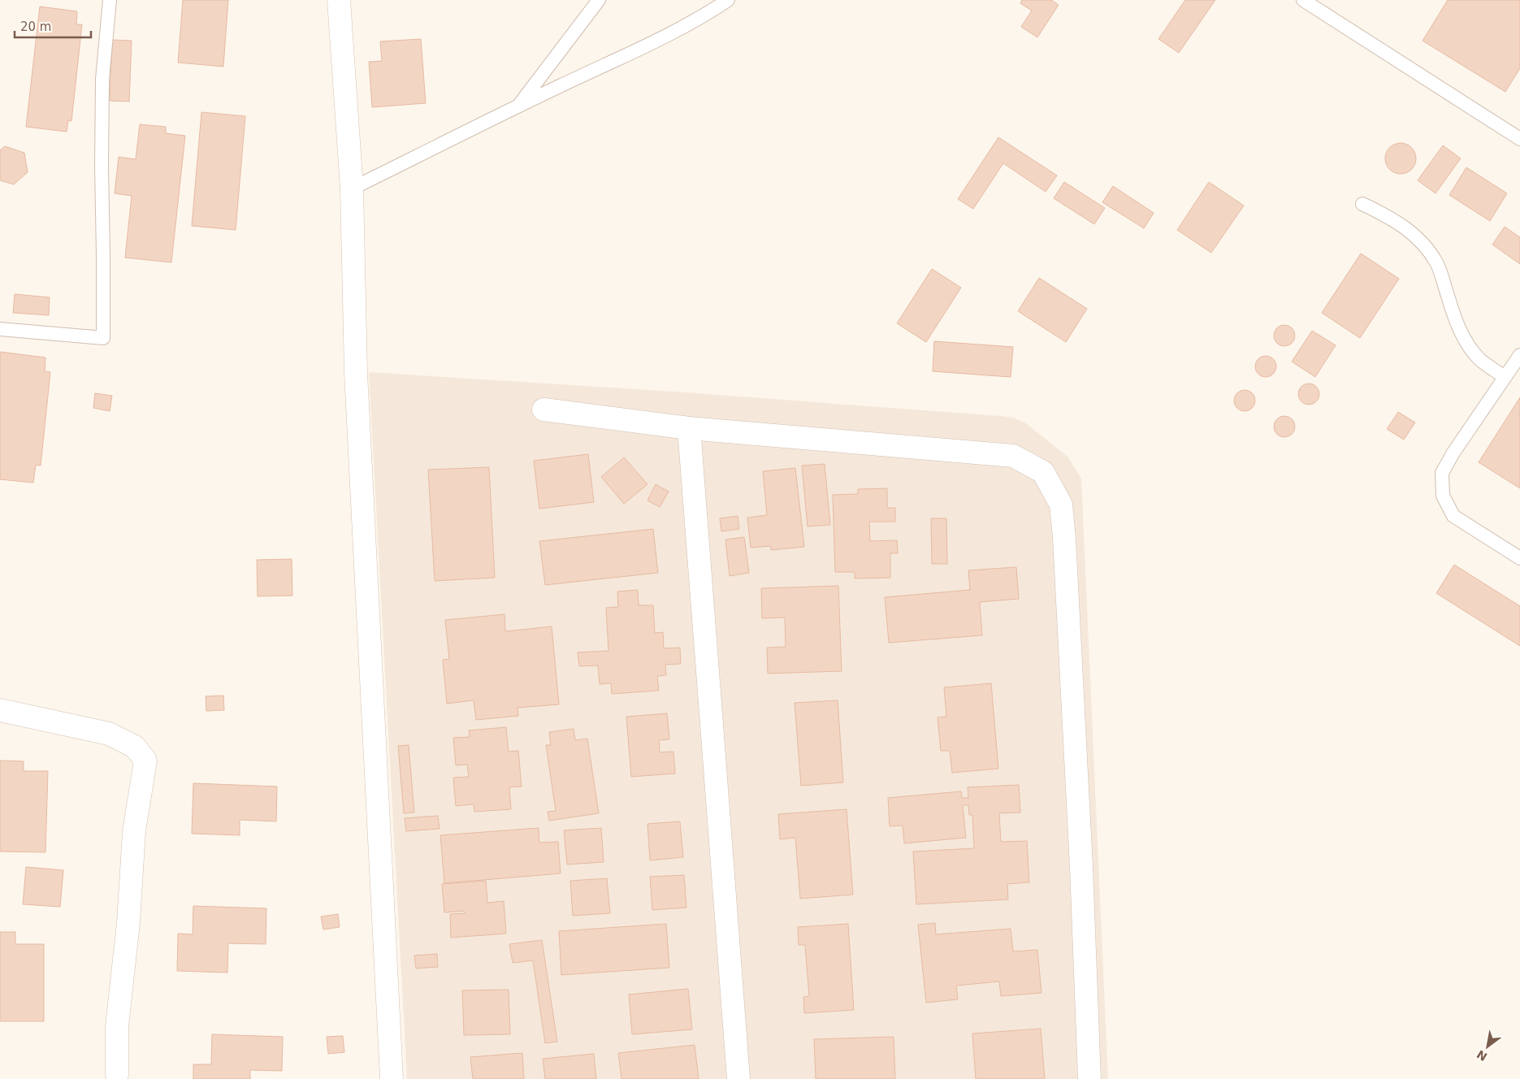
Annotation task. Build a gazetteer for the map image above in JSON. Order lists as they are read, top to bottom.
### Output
{
  "scale_bar": "20 m",
  "north": "bottom left"
}
